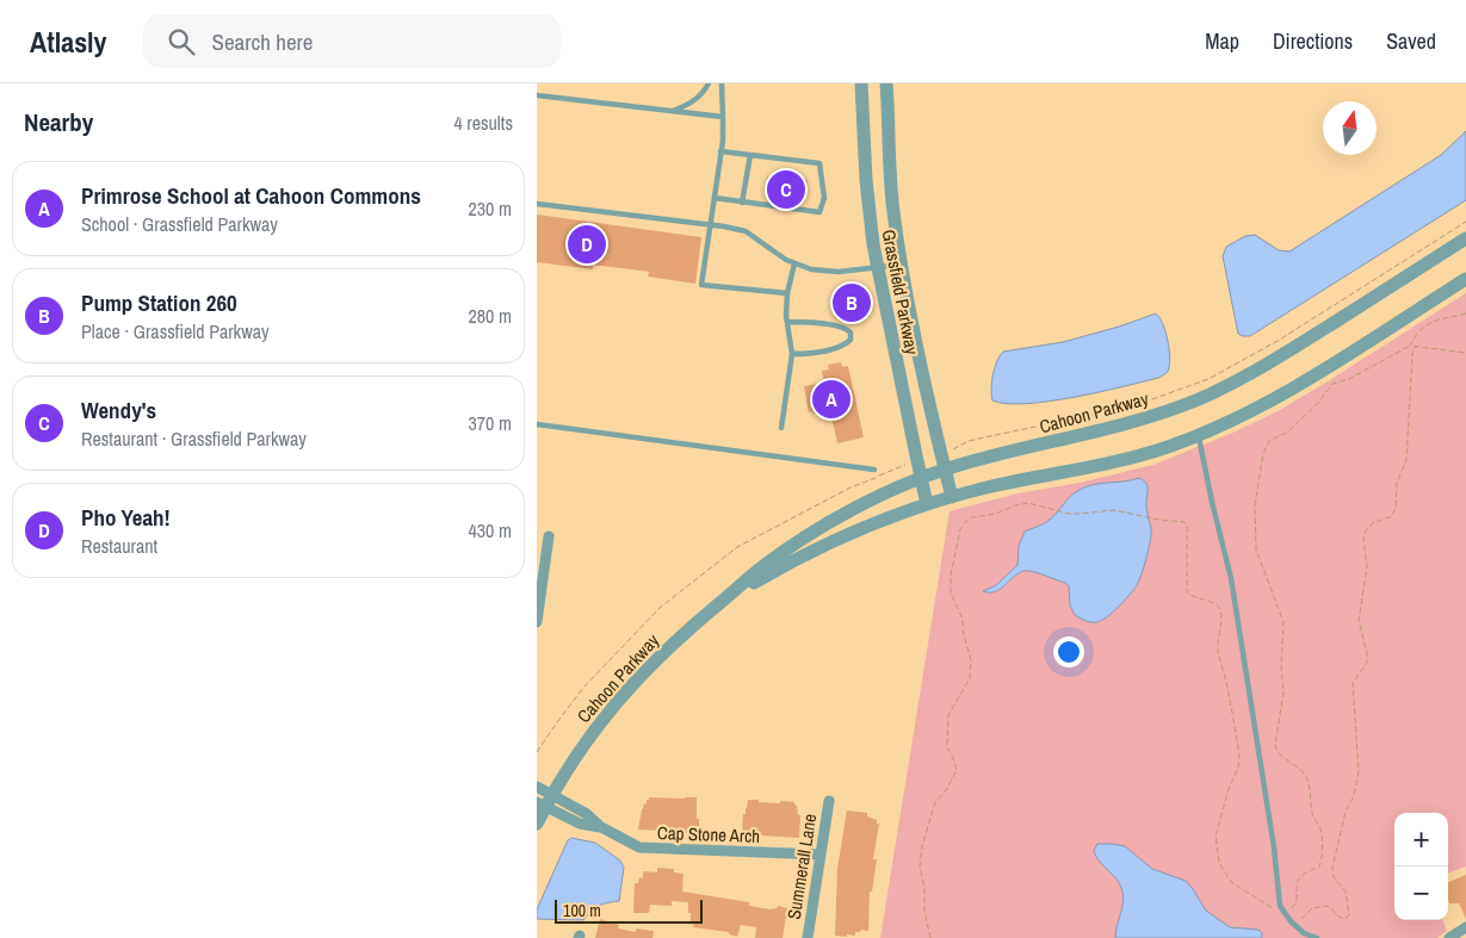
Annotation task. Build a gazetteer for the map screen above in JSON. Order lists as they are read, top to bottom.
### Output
{
  "streets": {
    "street": [
      "Grassfield Parkway",
      "Cahoon Parkway",
      "Cap Stone Arch",
      "Summerall Lane"
    ]
  },
  "crossings": [
    ["Grassfield Parkway", "Cahoon Parkway"],
    ["Cahoon Parkway", "Cap Stone Arch"],
    ["Cap Stone Arch", "Summerall Lane"]
  ],
  "scale_bar": "100 m",
  "north": "top",
  "page": {
    "header": "Atlasly",
    "search": "Search here",
    "nav": ["Map", "Directions", "Saved"],
    "heading": ["Nearby", "4 results"],
    "list": [
      {
        "mark": "A",
        "name": "Primrose School at Cahoon Commons",
        "note": "School · Grassfield Parkway",
        "value": "230 m"
      },
      {
        "mark": "B",
        "name": "Pump Station 260",
        "note": "Place · Grassfield Parkway",
        "value": "280 m"
      },
      {
        "mark": "C",
        "name": "Wendy's",
        "note": "Restaurant · Grassfield Parkway",
        "value": "370 m"
      },
      {
        "mark": "D",
        "name": "Pho Yeah!",
        "note": "Restaurant",
        "value": "430 m"
      }
    ],
    "pins": [
      "C",
      "D",
      "B",
      "A"
    ],
    "map_buttons": ["+", "−"],
    "scale": "100 m"
  }
}
